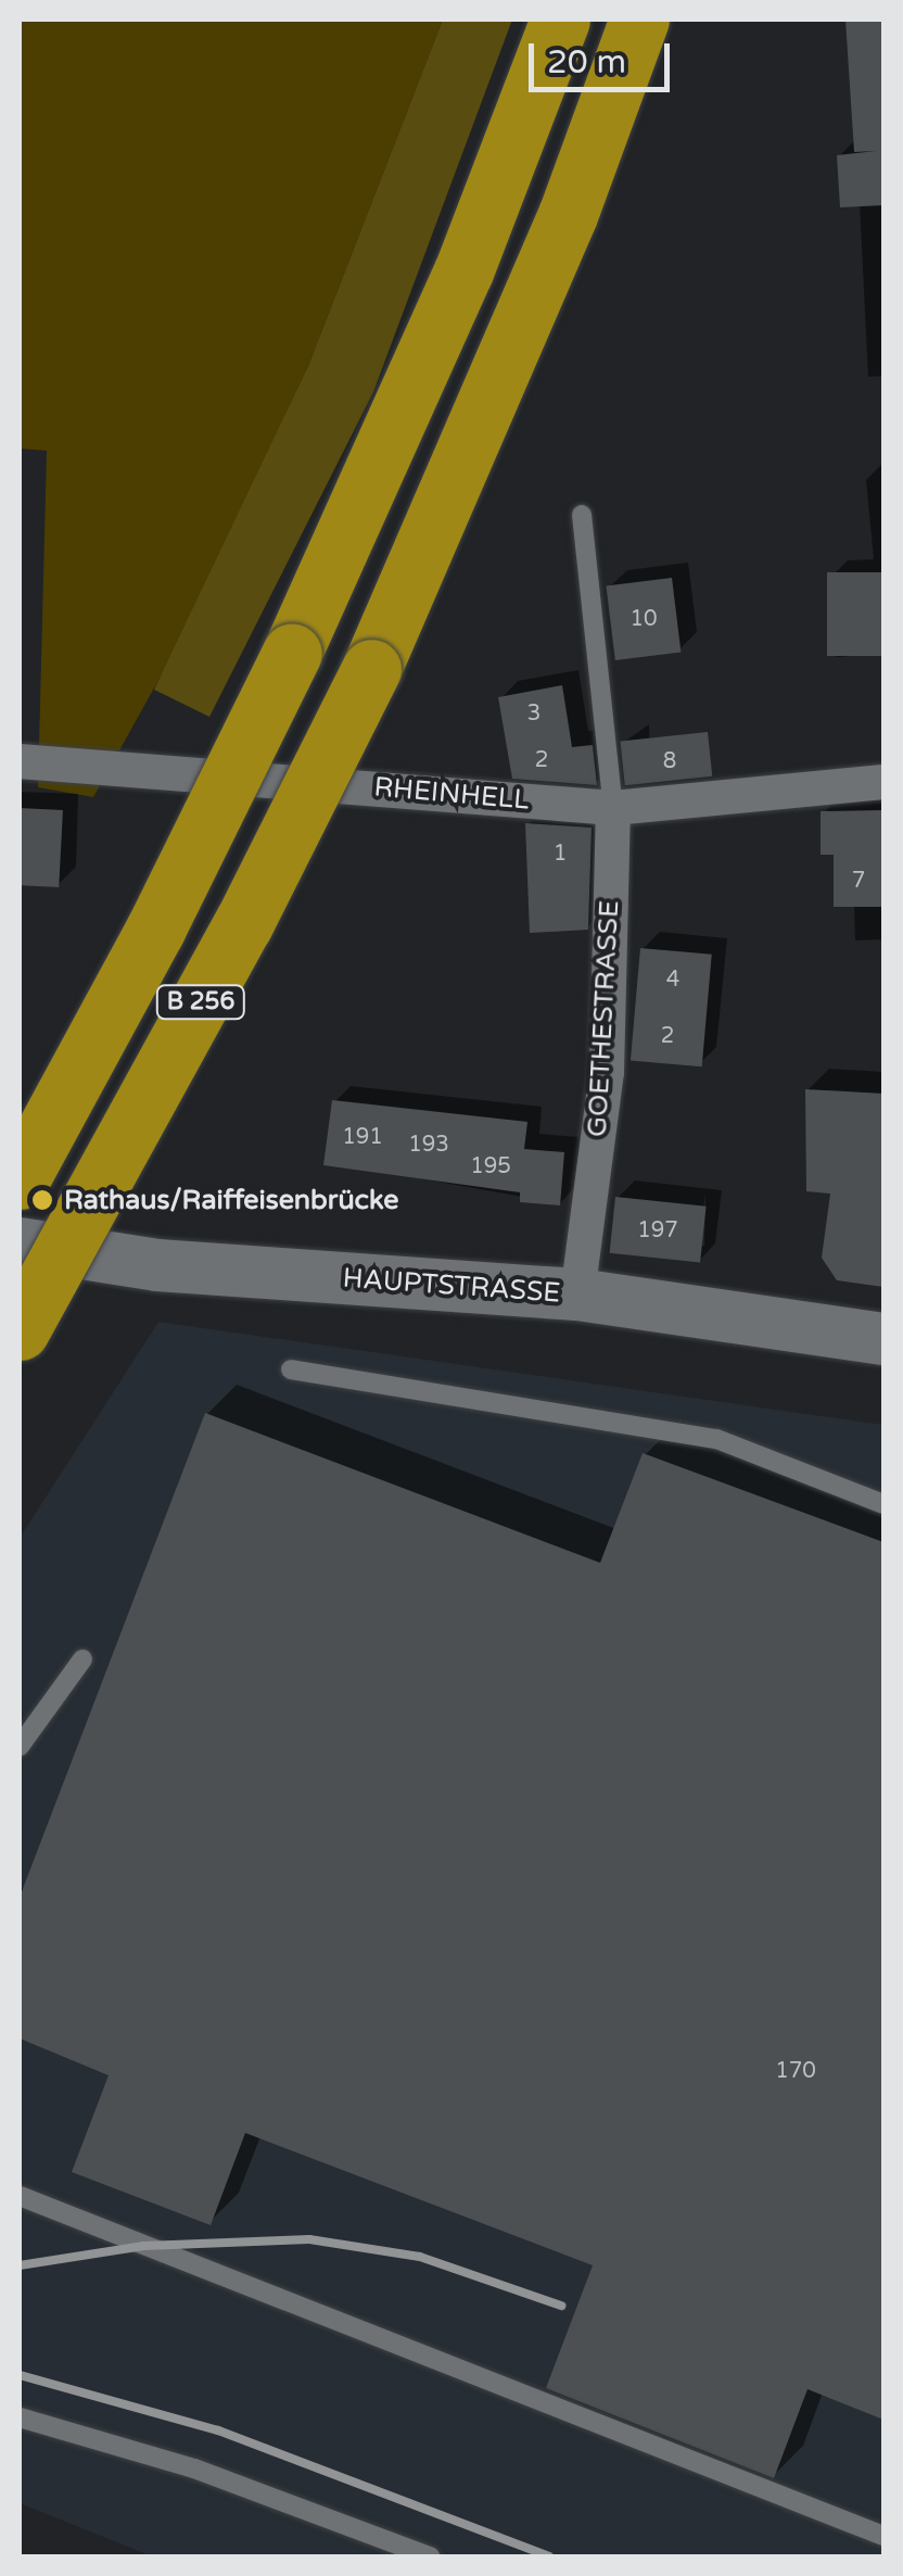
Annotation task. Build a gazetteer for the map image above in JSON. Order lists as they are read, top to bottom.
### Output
{
  "streets": {
    "highway": ["B 256"],
    "main road": ["HAUPTSTRASSE"],
    "street": ["RHEINHELL", "GOETHESTRASSE"]
  },
  "crossings": [
    ["RHEINHELL", "GOETHESTRASSE"],
    ["GOETHESTRASSE", "HAUPTSTRASSE"]
  ],
  "places": ["Rathaus/Raiffeisenbrücke"],
  "house_numbers": [
    "10",
    "3",
    "2",
    "8",
    "1",
    "7",
    "4",
    "2",
    "191",
    "193",
    "195",
    "197",
    "170"
  ],
  "scale_bar": "20 m"
}
